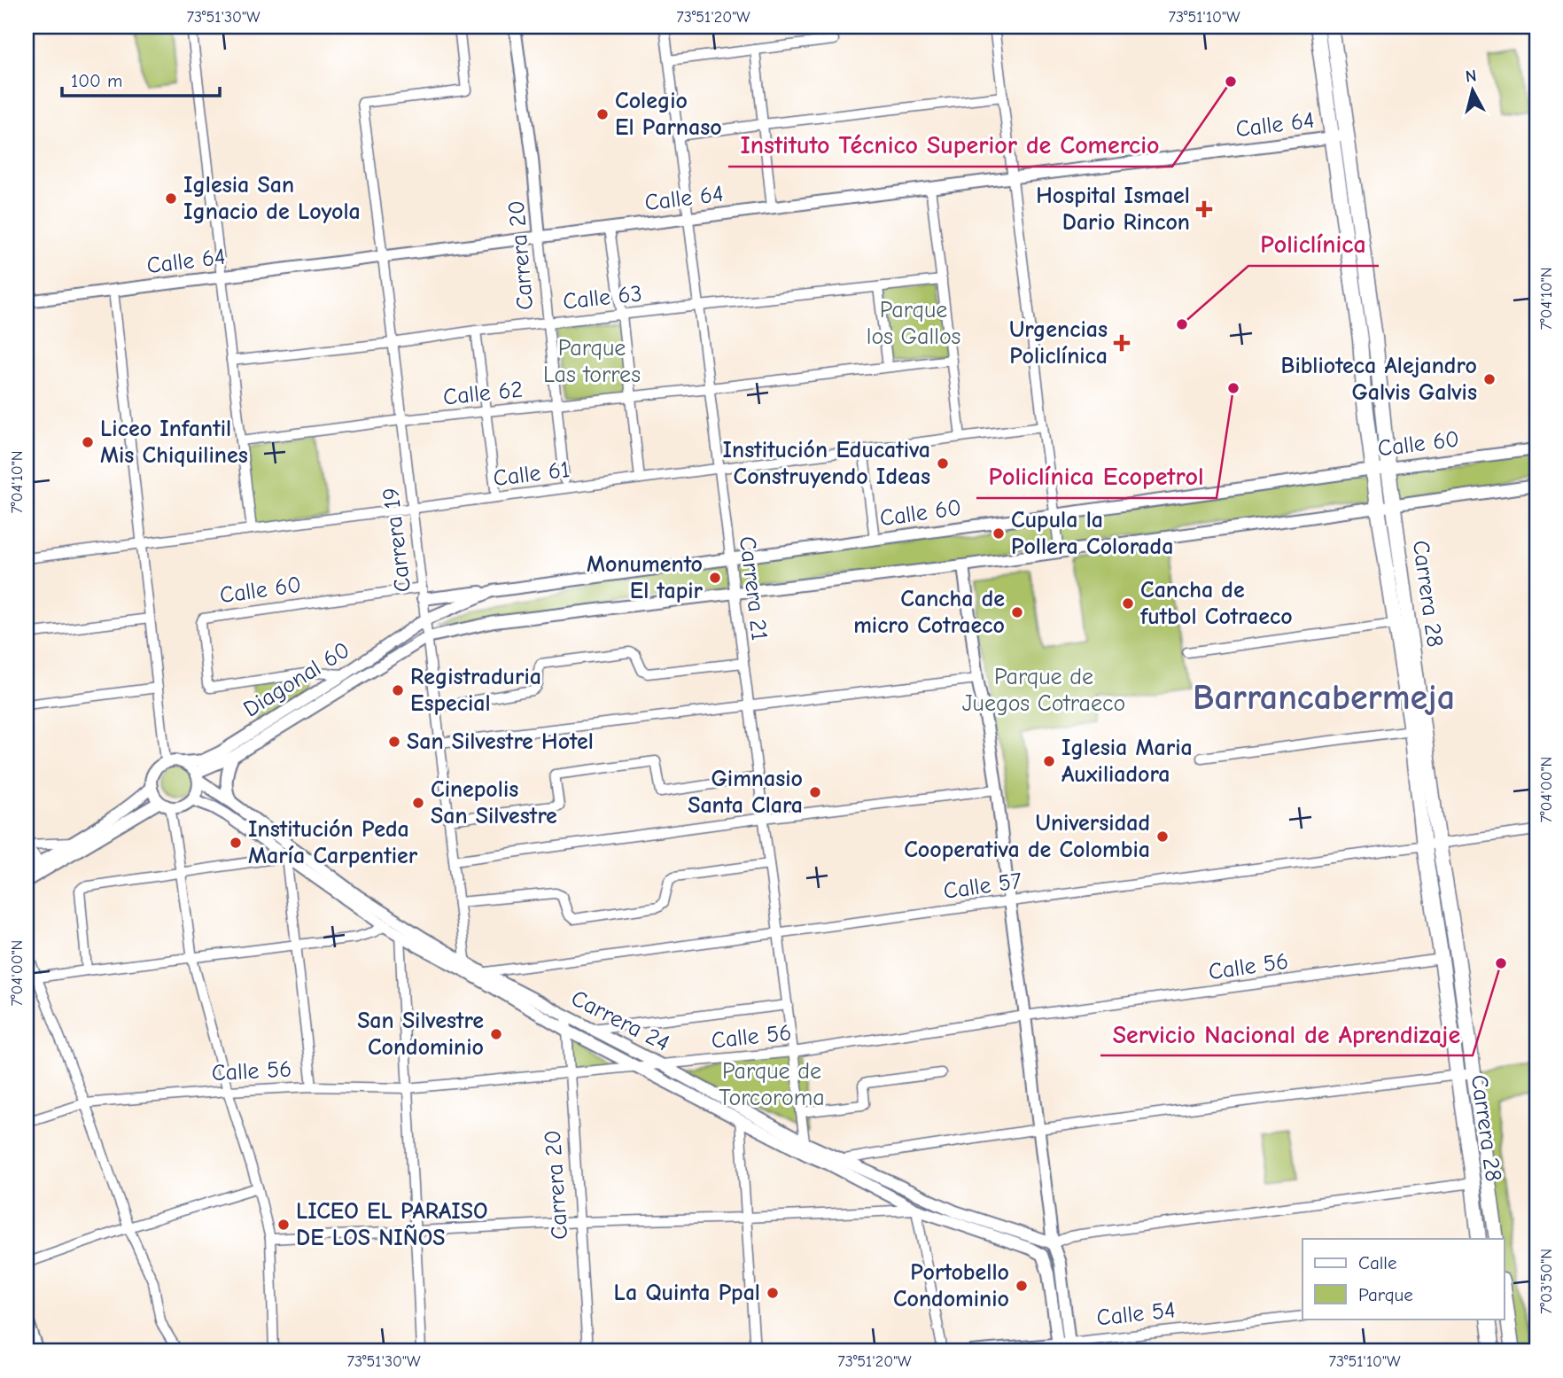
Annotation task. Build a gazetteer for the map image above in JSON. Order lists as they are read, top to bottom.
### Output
{
  "streets": {
    "main road": ["Carrera 28"],
    "street": [
      "Calle 64",
      "Carrera 20",
      "Calle 63",
      "Calle 62",
      "Calle 60",
      "Calle 61",
      "Carrera 19",
      "Carrera 21",
      "Diagonal 60",
      "Calle 57",
      "Calle 56",
      "Carrera 24",
      "Calle 54"
    ]
  },
  "crossings": [
    ["Calle 64", "Carrera 20"],
    ["Calle 64", "Carrera 19"],
    ["Calle 64", "Carrera 21"],
    ["Calle 64", "Carrera 28"],
    ["Carrera 20", "Calle 63"],
    ["Carrera 20", "Calle 62"],
    ["Carrera 20", "Calle 56"],
    ["Carrera 20", "Carrera 24"],
    ["Calle 63", "Carrera 19"],
    ["Calle 63", "Carrera 21"],
    ["Calle 62", "Carrera 19"],
    ["Calle 62", "Carrera 21"],
    ["Calle 60", "Carrera 19"],
    ["Calle 60", "Carrera 21"],
    ["Calle 60", "Carrera 28"],
    ["Calle 60", "Diagonal 60"],
    ["Calle 61", "Carrera 19"],
    ["Calle 61", "Carrera 21"],
    ["Carrera 19", "Diagonal 60"],
    ["Carrera 19", "Calle 57"],
    ["Carrera 19", "Carrera 24"],
    ["Carrera 21", "Calle 57"],
    ["Carrera 21", "Calle 56"],
    ["Carrera 21", "Carrera 24"],
    ["Carrera 28", "Calle 57"],
    ["Carrera 28", "Calle 56"],
    ["Diagonal 60", "Carrera 24"],
    ["Calle 57", "Carrera 24"],
    ["Calle 56", "Carrera 24"]
  ],
  "districts": ["Barrancabermeja"],
  "parks": [
    "Parque los Gallos",
    "Parque Las torres",
    "Parque de Juegos Cotraeco",
    "Parque de Torcoroma"
  ],
  "places": {
    "other": [
      "Instituto Técnico Superior de Comercio",
      "Colegio El Parnaso",
      "Iglesia San Ignacio de Loyola",
      "Policlínica",
      "Biblioteca Alejandro Galvis Galvis",
      "Policlínica Ecopetrol",
      "Liceo Infantil Mis Chiquilines",
      "Institución Educativa Construyendo Ideas",
      "Cupula la Pollera Colorada",
      "Monumento El tapir",
      "Cancha de futbol Cotraeco",
      "Cancha de micro Cotraeco",
      "Registraduria Especial",
      "San Silvestre Hotel",
      "Iglesia Maria Auxiliadora",
      "Gimnasio Santa Clara",
      "Cinepolis San Silvestre",
      "Universidad Cooperativa de Colombia",
      "Institución Peda María Carpentier",
      "Servicio Nacional de Aprendizaje",
      "San Silvestre Condominio",
      "LICEO EL PARAISO DE LOS NIÑOS",
      "Portobello Condominio",
      "La Quinta Ppal"
    ],
    "health": ["Hospital Ismael Dario Rincon", "Urgencias Policlínica"]
  },
  "legend": ["Calle", "Parque"],
  "scale_bar": "100 m",
  "north": "top",
  "coordinates": [
    "73°51'30\"W",
    "73°51'20\"W",
    "73°51'10\"W",
    "7°04'10\"N",
    "7°04'00\"N",
    "7°03'50\"N"
  ]
}
